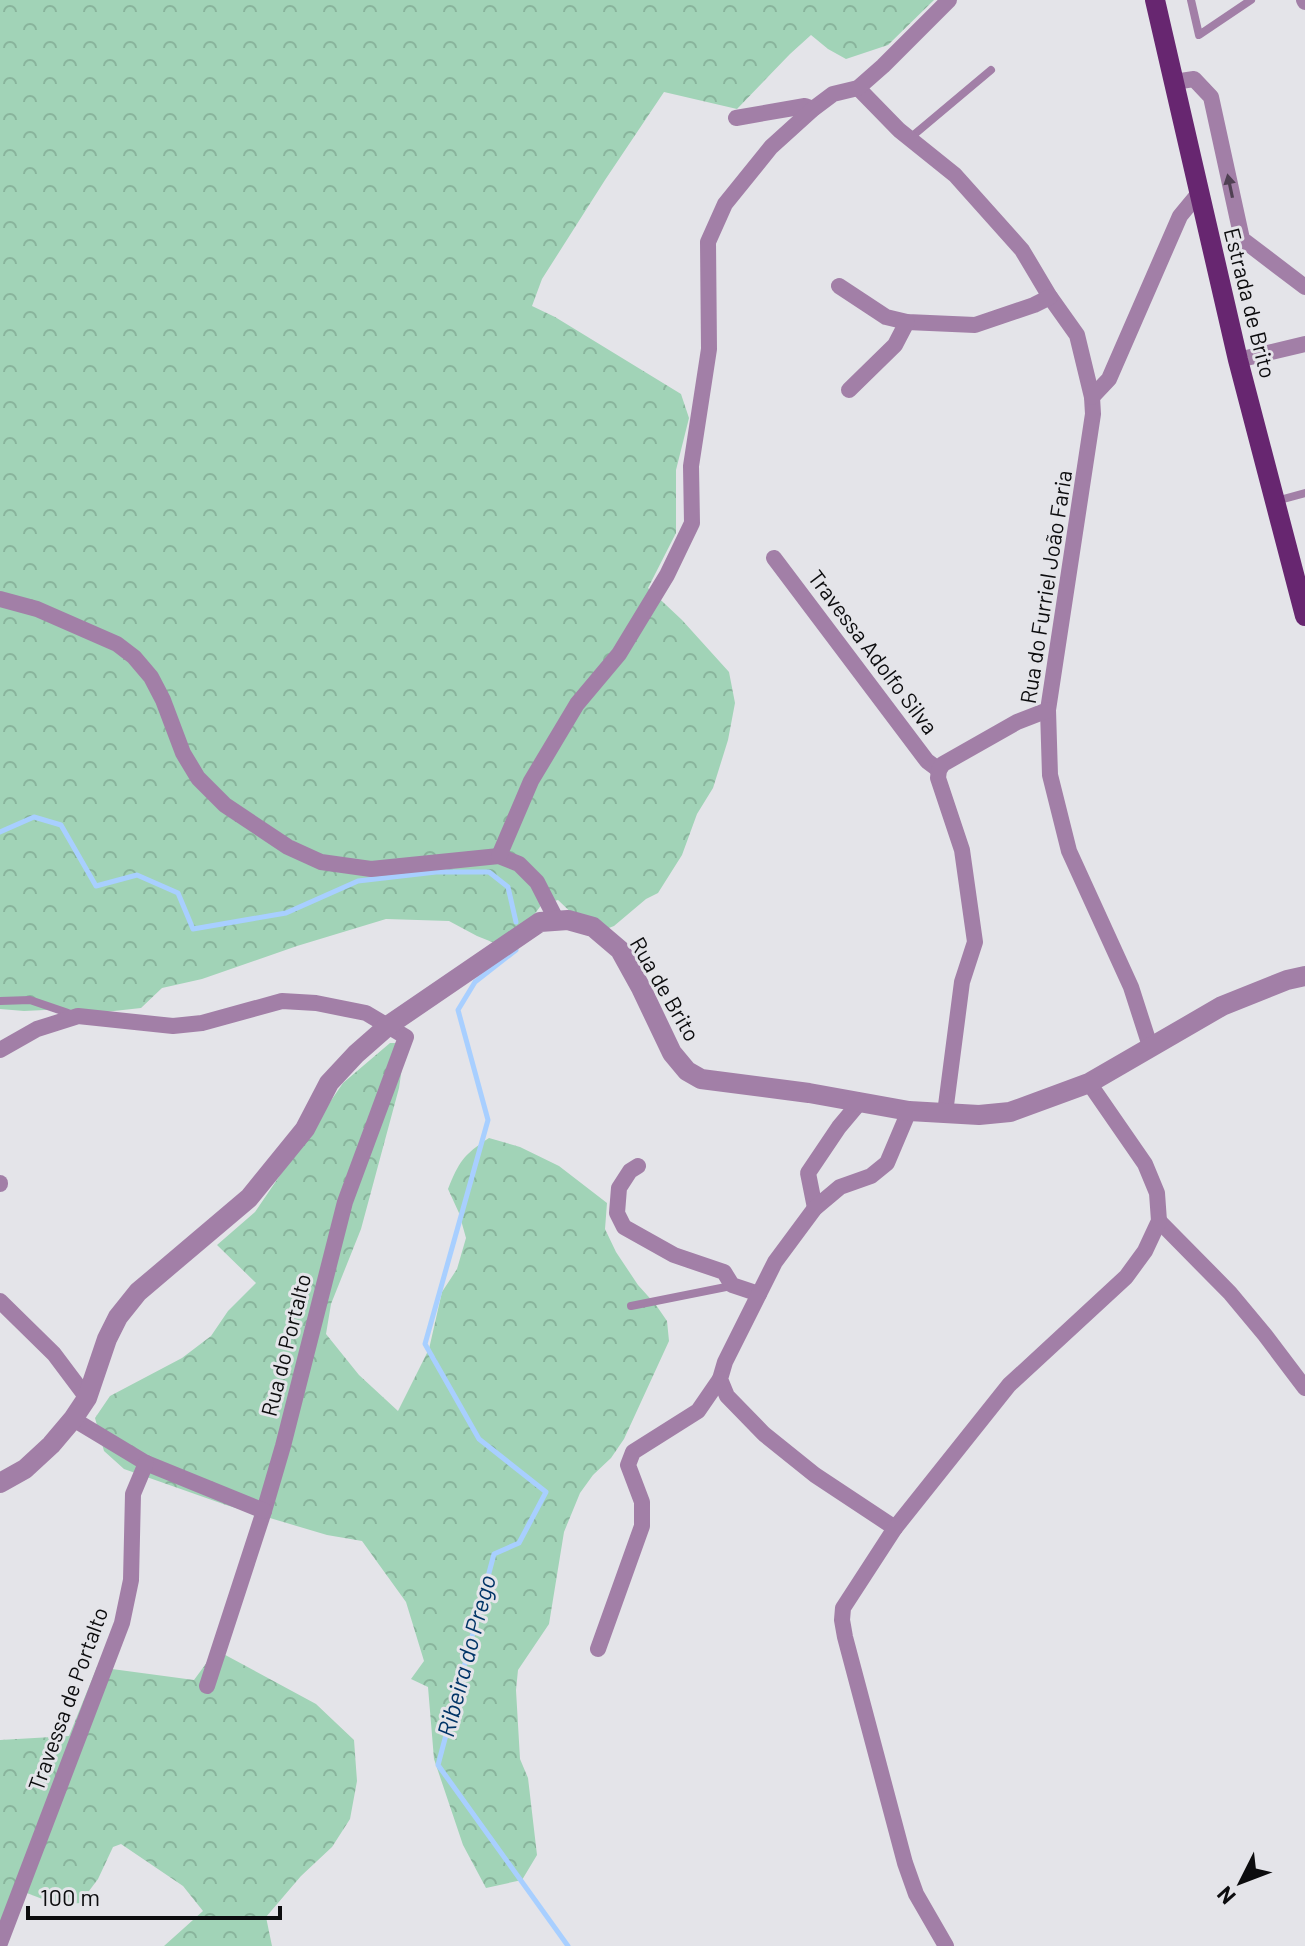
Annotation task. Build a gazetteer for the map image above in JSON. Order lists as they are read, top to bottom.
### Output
{
  "streets": {
    "main road": ["Estrada de Brito"],
    "street": [
      "Rua do Furriel João Faria",
      "Travessa Adolfo Silva",
      "Rua de Brito",
      "Rua do Portalto",
      "Travessa de Portalto"
    ]
  },
  "crossings": [
    ["Rua do Furriel João Faria", "Rua de Brito"]
  ],
  "water": ["Ribeira do Prego"],
  "scale_bar": "100 m",
  "north": "bottom left"
}
